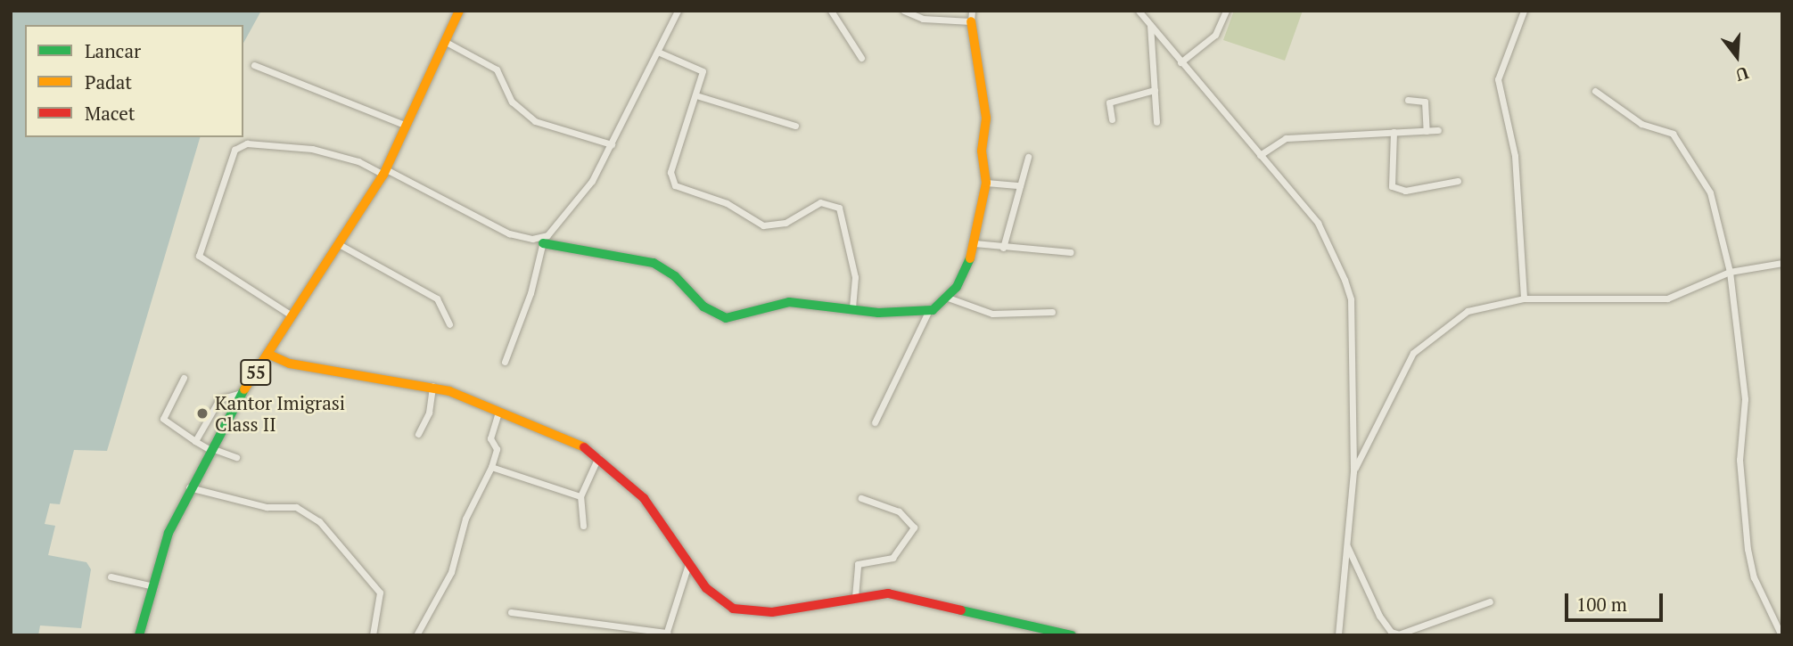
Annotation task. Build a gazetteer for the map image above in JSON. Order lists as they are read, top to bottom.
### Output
{
  "streets": {
    "main road": ["55"]
  },
  "places": ["Kantor Imigrasi Class II"],
  "legend": ["Lancar", "Padat", "Macet"],
  "scale_bar": "100 m",
  "north": "bottom"
}
